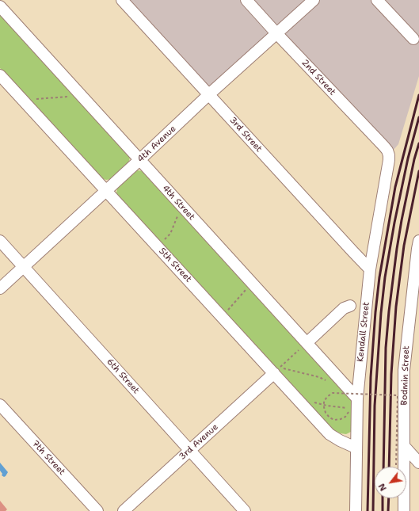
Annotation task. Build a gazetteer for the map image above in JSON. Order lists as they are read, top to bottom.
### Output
{
  "streets": {
    "street": [
      "2nd Street",
      "3rd Street",
      "4th Avenue",
      "4th Street",
      "5th Street",
      "Kendall Street",
      "Bodmin Street",
      "6th Street",
      "3rd Avenue",
      "7th Street"
    ]
  },
  "crossings": [
    ["2nd Street", "4th Avenue"],
    ["2nd Street", "Kendall Street"],
    ["3rd Street", "4th Avenue"],
    ["3rd Street", "Kendall Street"],
    ["4th Avenue", "4th Street"],
    ["4th Avenue", "5th Street"],
    ["4th Avenue", "6th Street"],
    ["4th Street", "Kendall Street"],
    ["5th Street", "Kendall Street"],
    ["5th Street", "3rd Avenue"],
    ["6th Street", "3rd Avenue"]
  ],
  "north": "bottom left"
}
